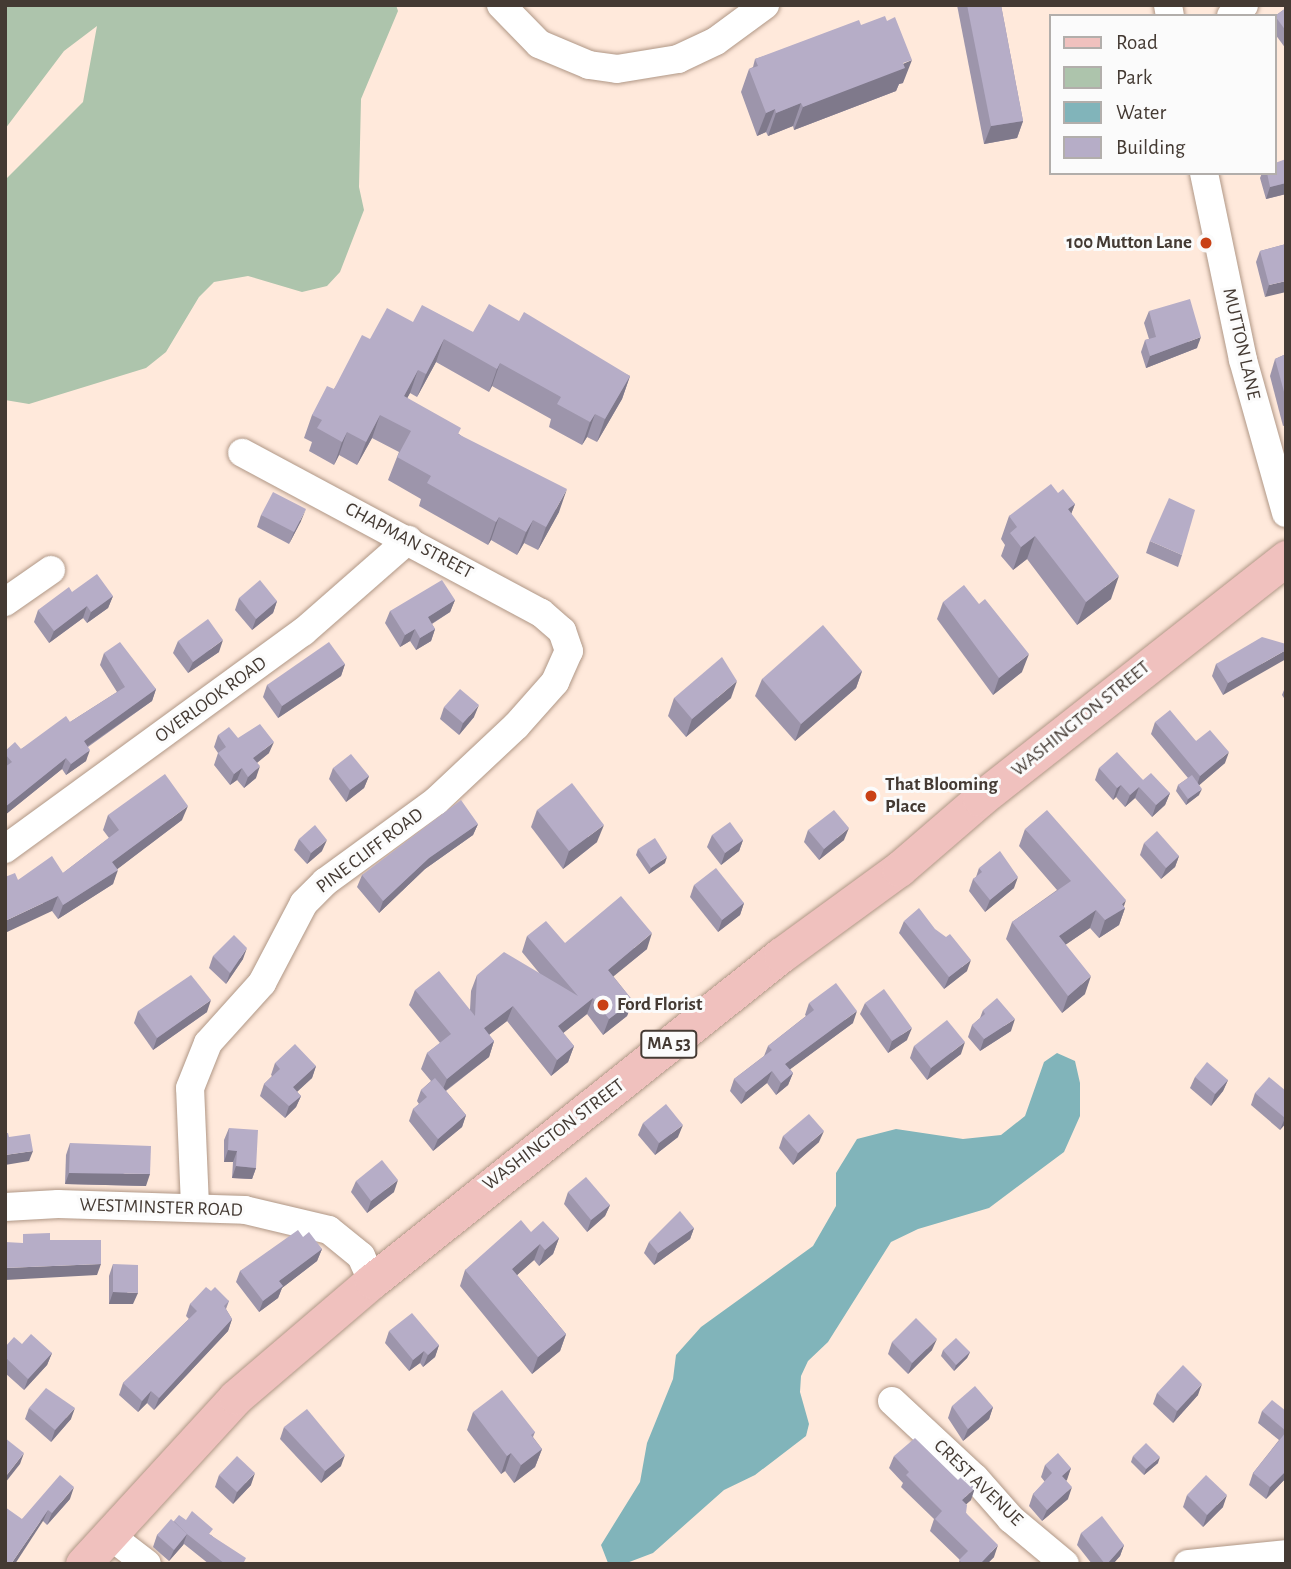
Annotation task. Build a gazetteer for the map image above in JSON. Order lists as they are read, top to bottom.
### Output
{
  "streets": {
    "main road": ["WASHINGTON STREET", "MA 53"],
    "street": [
      "MUTTON LANE",
      "CHAPMAN STREET",
      "OVERLOOK ROAD",
      "PINE CLIFF ROAD",
      "WESTMINSTER ROAD",
      "CREST AVENUE"
    ]
  },
  "crossings": [
    ["CHAPMAN STREET", "OVERLOOK ROAD"],
    ["CHAPMAN STREET", "PINE CLIFF ROAD"],
    ["WASHINGTON STREET", "WESTMINSTER ROAD"],
    ["PINE CLIFF ROAD", "WESTMINSTER ROAD"]
  ],
  "places": ["100 Mutton Lane", "That Blooming Place", "Ford Florist"],
  "legend": [
    "Road",
    "Park",
    "Water",
    "Building"
  ]
}
